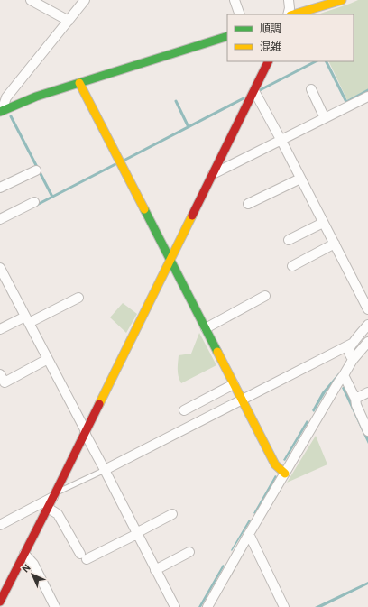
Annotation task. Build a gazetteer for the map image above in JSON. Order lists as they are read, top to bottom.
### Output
{
  "legend": ["順調", "混雑"],
  "north": "top left"
}
